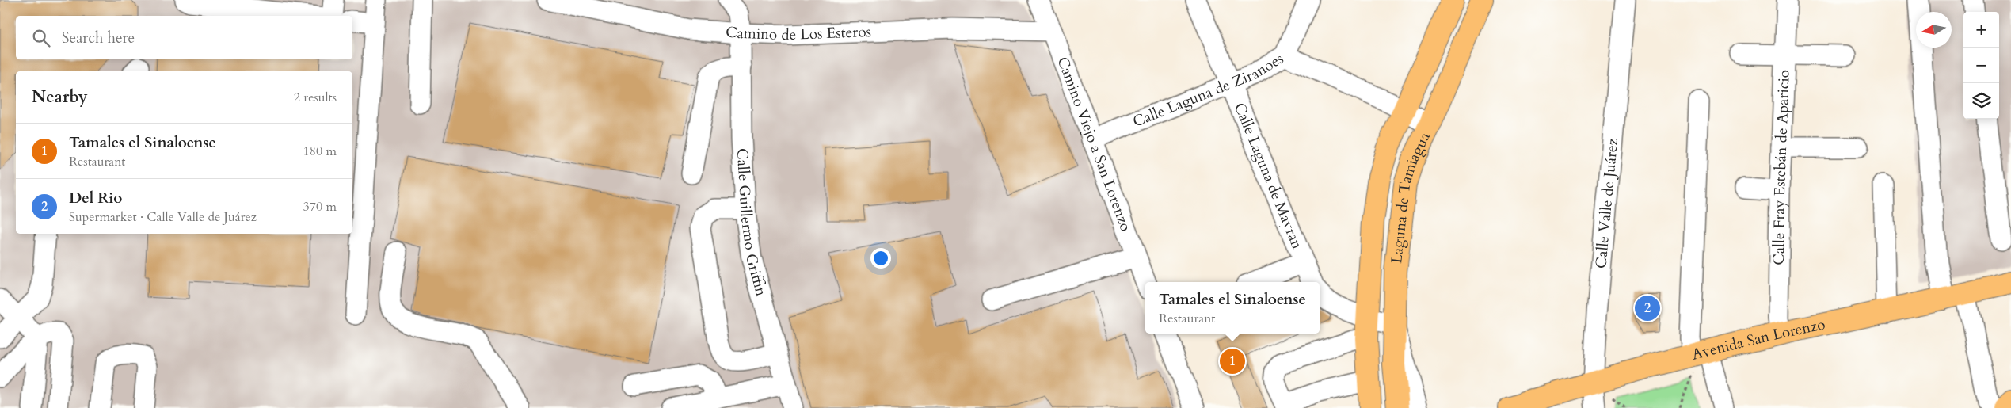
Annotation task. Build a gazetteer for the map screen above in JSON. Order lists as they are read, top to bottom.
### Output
{
  "streets": {
    "main road": ["Laguna de Tamiagua", "Avenida San Lorenzo"],
    "street": [
      "Camino de Los Esteros",
      "Calle Laguna de Ziranoes",
      "Camino Viejo a San Lorenzo",
      "Calle Fray Estebán de Aparicio",
      "Calle Laguna de Mayran",
      "Calle Valle de Juárez",
      "Calle Guillermo Griffin"
    ]
  },
  "crossings": [
    ["Camino de Los Esteros", "Camino Viejo a San Lorenzo"],
    ["Camino de Los Esteros", "Calle Guillermo Griffin"],
    ["Calle Laguna de Ziranoes", "Camino Viejo a San Lorenzo"],
    ["Calle Laguna de Ziranoes", "Calle Laguna de Mayran"],
    ["Calle Laguna de Ziranoes", "Laguna de Tamiagua"],
    ["Calle Fray Estebán de Aparicio", "Avenida San Lorenzo"],
    ["Calle Valle de Juárez", "Avenida San Lorenzo"]
  ],
  "north": "left",
  "page": {
    "map_buttons": ["+", "−"],
    "search": "Search here",
    "heading": ["Nearby", "2 results"],
    "list": [
      {
        "mark": "1",
        "name": "Tamales el Sinaloense",
        "note": "Restaurant",
        "value": "180 m"
      },
      {
        "mark": "2",
        "name": "Del Rio",
        "note": "Supermarket · Calle Valle de Juárez",
        "value": "370 m"
      }
    ],
    "popup": ["Tamales el Sinaloense", "Restaurant"],
    "pins": ["2", "1"]
  }
}
